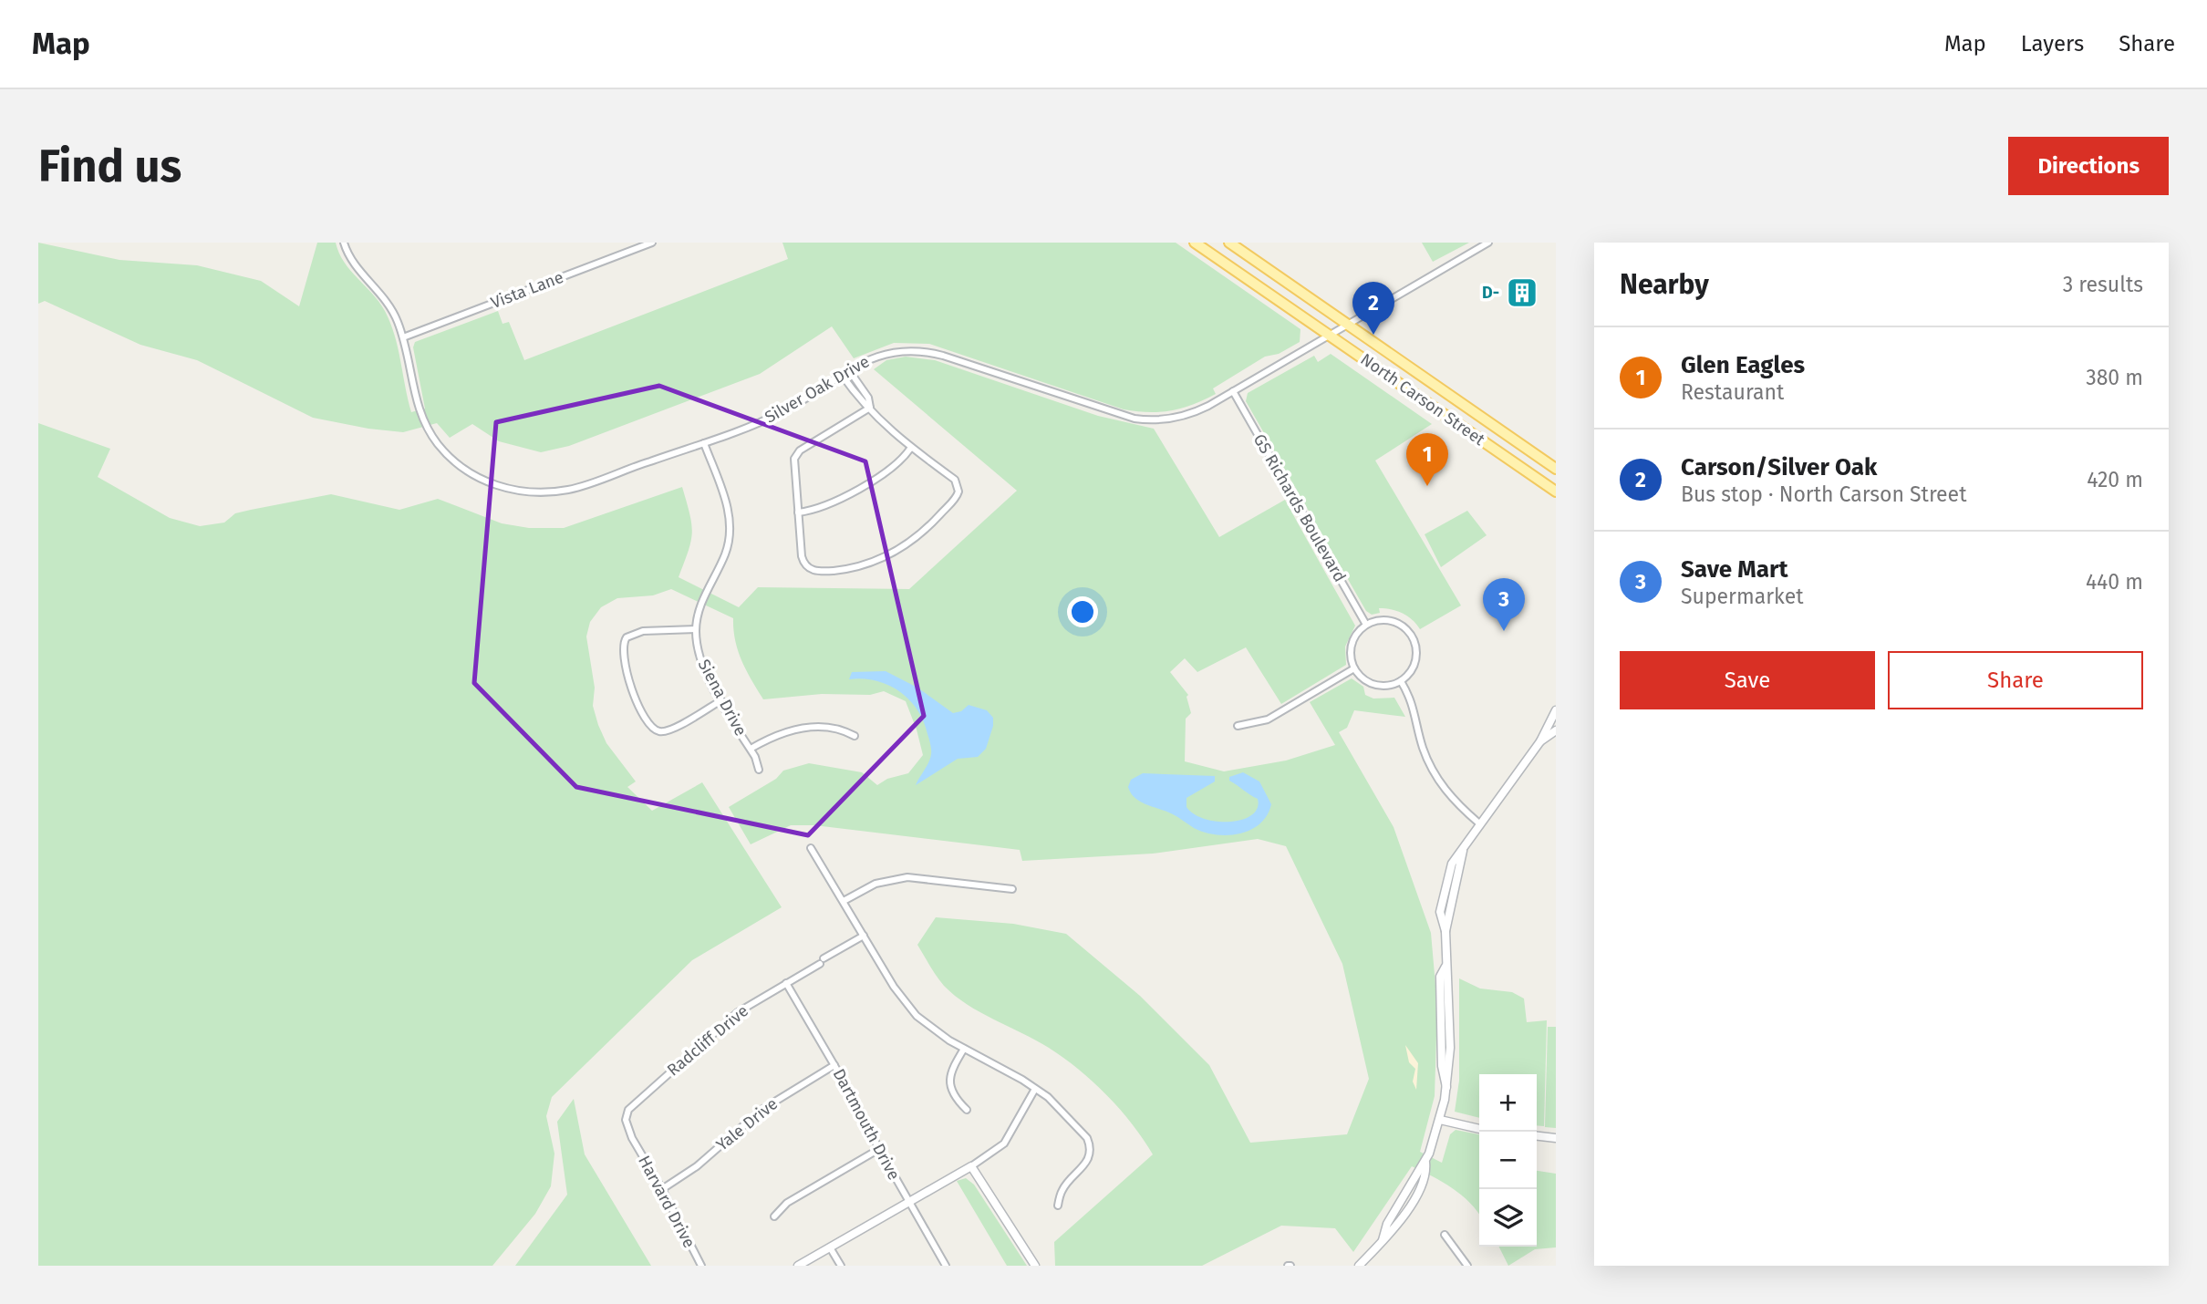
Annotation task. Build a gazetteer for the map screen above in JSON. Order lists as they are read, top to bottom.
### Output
{
  "streets": {
    "main road": ["North Carson Street"],
    "street": [
      "Vista Lane",
      "Silver Oak Drive",
      "GS Richards Boulevard",
      "Siena Drive",
      "Radcliff Drive",
      "Yale Drive",
      "Dartmouth Drive",
      "Harvard Drive"
    ]
  },
  "crossings": [
    ["Vista Lane", "Silver Oak Drive"],
    ["Silver Oak Drive", "North Carson Street"],
    ["Silver Oak Drive", "GS Richards Boulevard"],
    ["Silver Oak Drive", "Siena Drive"],
    ["Radcliff Drive", "Dartmouth Drive"],
    ["Radcliff Drive", "Harvard Drive"],
    ["Yale Drive", "Dartmouth Drive"],
    ["Yale Drive", "Harvard Drive"]
  ],
  "places": {
    "building": ["D-"]
  },
  "page": {
    "header": "Map",
    "nav": ["Map", "Layers", "Share"],
    "buttons": [
      "Directions",
      ["Save", "Share"]
    ],
    "title": "Find us",
    "heading": ["Nearby", "3 results"],
    "pins": ["2", "1", "3"],
    "list": [
      {
        "mark": "1",
        "name": "Glen Eagles",
        "note": "Restaurant",
        "value": "380 m"
      },
      {
        "mark": "2",
        "name": "Carson/Silver Oak",
        "note": "Bus stop · North Carson Street",
        "value": "420 m"
      },
      {
        "mark": "3",
        "name": "Save Mart",
        "note": "Supermarket",
        "value": "440 m"
      }
    ],
    "map_buttons": ["+", "−"]
  }
}
